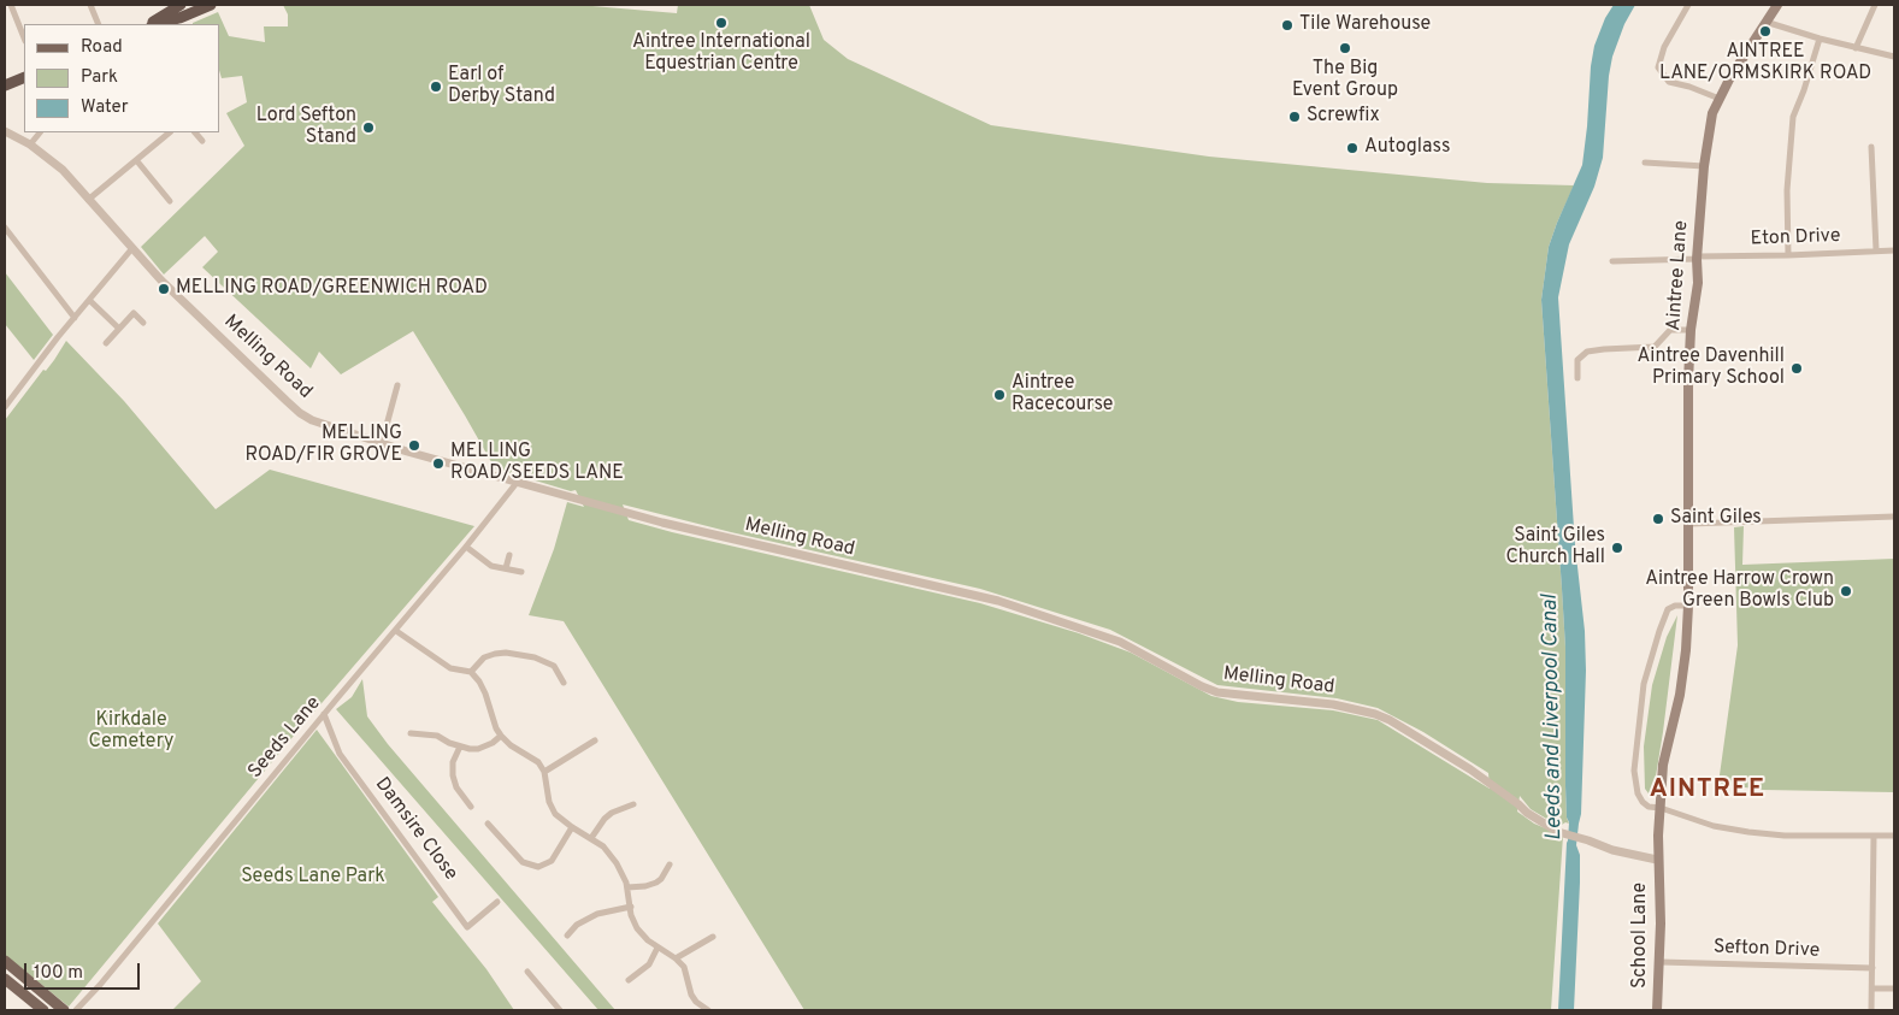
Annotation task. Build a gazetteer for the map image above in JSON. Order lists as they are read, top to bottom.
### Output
{
  "streets": {
    "main road": ["Aintree Lane", "School Lane"],
    "street": [
      "Eton Drive",
      "Melling Road",
      "Seeds Lane",
      "Damsire Close",
      "Sefton Drive"
    ]
  },
  "crossings": [
    ["Eton Drive", "Aintree Lane"],
    ["Aintree Lane", "Melling Road"],
    ["Aintree Lane", "School Lane"],
    ["Melling Road", "Seeds Lane"],
    ["Melling Road", "School Lane"],
    ["Seeds Lane", "Damsire Close"],
    ["School Lane", "Sefton Drive"]
  ],
  "districts": ["AINTREE"],
  "water": ["Leeds and Liverpool Canal"],
  "parks": ["Kirkdale Cemetery", "Seeds Lane Park"],
  "places": [
    "Aintree International Equestrian Centre",
    "Tile Warehouse",
    "AINTREE LANE/ORMSKIRK ROAD",
    "The Big Event Group",
    "Earl of Derby Stand",
    "Screwfix",
    "Lord Sefton Stand",
    "Autoglass",
    "MELLING ROAD/GREENWICH ROAD",
    "Aintree Davenhill Primary School",
    "Aintree Racecourse",
    "MELLING ROAD/FIR GROVE",
    "MELLING ROAD/SEEDS LANE",
    "Saint Giles",
    "Saint Giles Church Hall",
    "Aintree Harrow Crown Green Bowls Club"
  ],
  "legend": ["Road", "Park", "Water"],
  "scale_bar": "100 m"
}
